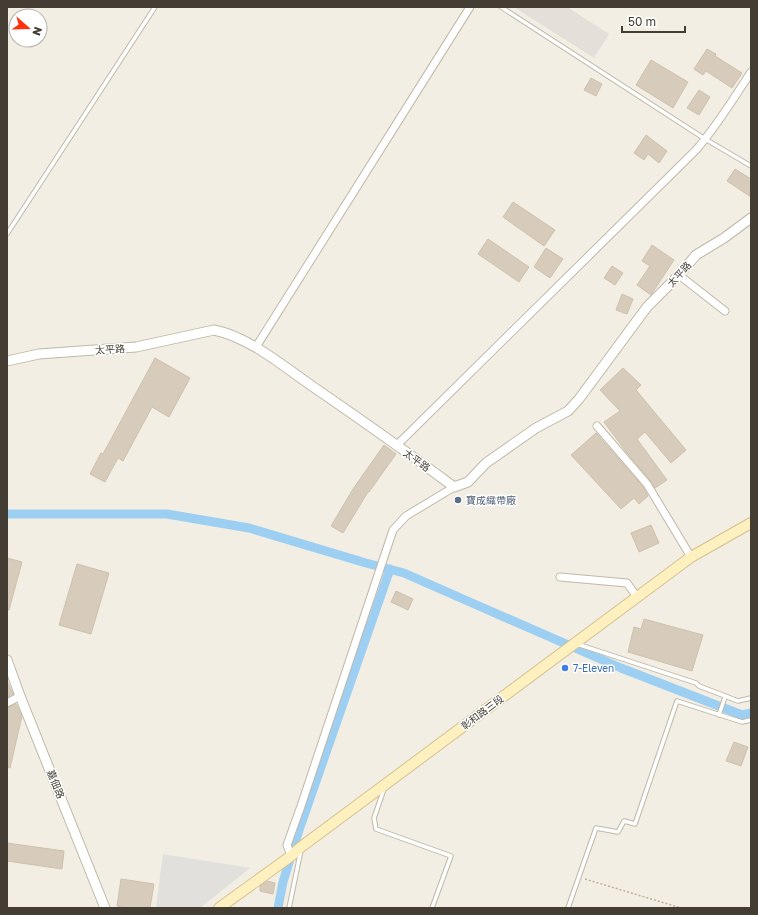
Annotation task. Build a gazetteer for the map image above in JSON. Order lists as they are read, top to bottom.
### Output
{
  "streets": {
    "main road": ["彰和路三段"],
    "street": ["太平路", "嘉佃路"]
  },
  "places": ["寶成織帶廠", "7-Eleven"],
  "scale_bar": "50 m",
  "north": "right"
}
